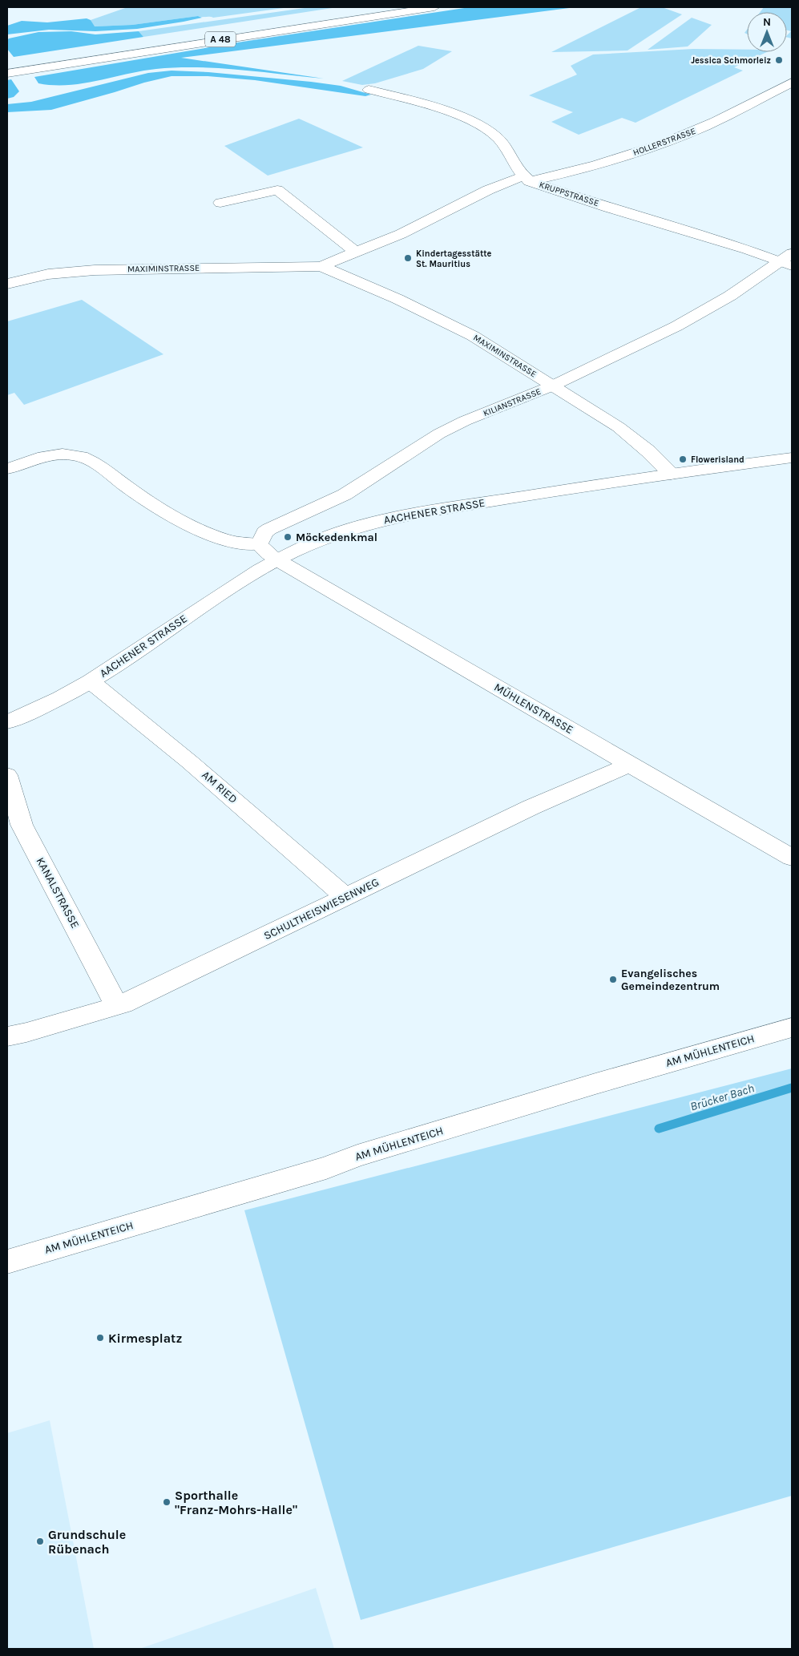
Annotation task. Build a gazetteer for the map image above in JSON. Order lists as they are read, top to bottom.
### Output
{
  "streets": {
    "main road": [
      "A 48",
      "HOLLERSTRASSE",
      "KRUPPSTRASSE",
      "MAXIMINSTRASSE",
      "KILIANSTRASSE",
      "AACHENER STRASSE",
      "MÜHLENSTRASSE",
      "AM RIED",
      "KANALSTRASSE",
      "SCHULTHEISWIESENWEG",
      "AM MÜHLENTEICH"
    ]
  },
  "crossings": [
    ["HOLLERSTRASSE", "KRUPPSTRASSE"],
    ["HOLLERSTRASSE", "MAXIMINSTRASSE"],
    ["KRUPPSTRASSE", "KILIANSTRASSE"],
    ["MAXIMINSTRASSE", "KILIANSTRASSE"],
    ["MAXIMINSTRASSE", "AACHENER STRASSE"],
    ["AACHENER STRASSE", "MÜHLENSTRASSE"],
    ["AACHENER STRASSE", "AM RIED"],
    ["MÜHLENSTRASSE", "SCHULTHEISWIESENWEG"],
    ["AM RIED", "SCHULTHEISWIESENWEG"],
    ["KANALSTRASSE", "SCHULTHEISWIESENWEG"]
  ],
  "water": ["Brücker Bach"],
  "places": [
    "Jessica Schmorleiz",
    "Kindertagesstätte St. Mauritius",
    "Flowerisland",
    "Möckedenkmal",
    "Evangelisches Gemeindezentrum",
    "Kirmesplatz",
    "Sporthalle \"Franz-Mohrs-Halle\"",
    "Grundschule Rübenach"
  ],
  "north": "top"
}
